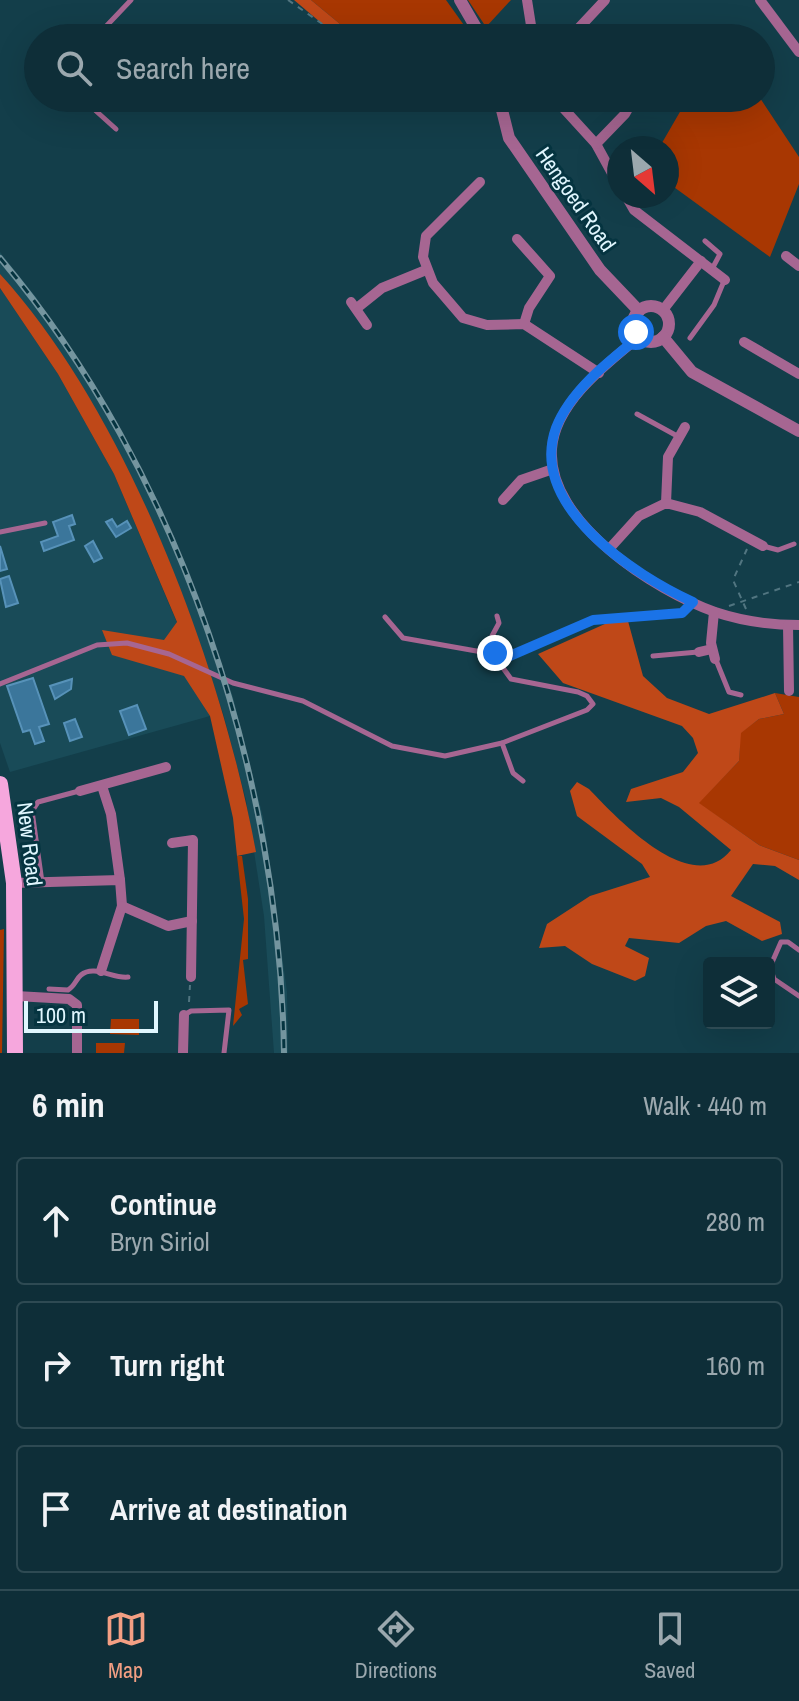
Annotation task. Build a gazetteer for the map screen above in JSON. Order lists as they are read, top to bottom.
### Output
{
  "streets": {
    "main road": ["New Road"],
    "street": ["Hengoed Road"]
  },
  "scale_bar": "100 m",
  "north": "bottom right",
  "page": {
    "search": "Search here",
    "scale": "100 m",
    "heading": ["6 min", "Walk · 440 m"],
    "list": [
      ["Continue", "Bryn Siriol", "280 m"],
      ["Turn right", "160 m"],
      "Arrive at destination"
    ],
    "nav": ["Map", "Directions", "Saved"]
  }
}
